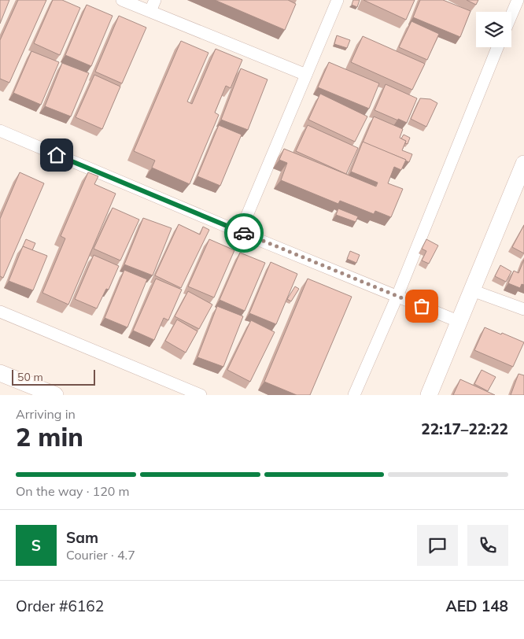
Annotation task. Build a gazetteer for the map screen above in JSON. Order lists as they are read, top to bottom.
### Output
{
  "scale_bar": "50 m",
  "page": {
    "scale": "50 m",
    "heading": ["2 min", "Arriving in", "22:17–22:22"],
    "panel": [
      "Sam",
      "Courier · 4.7",
      "Order #6162",
      "AED 148"
    ],
    "bar": "On the way · 120 m",
    "round": "S"
  }
}
